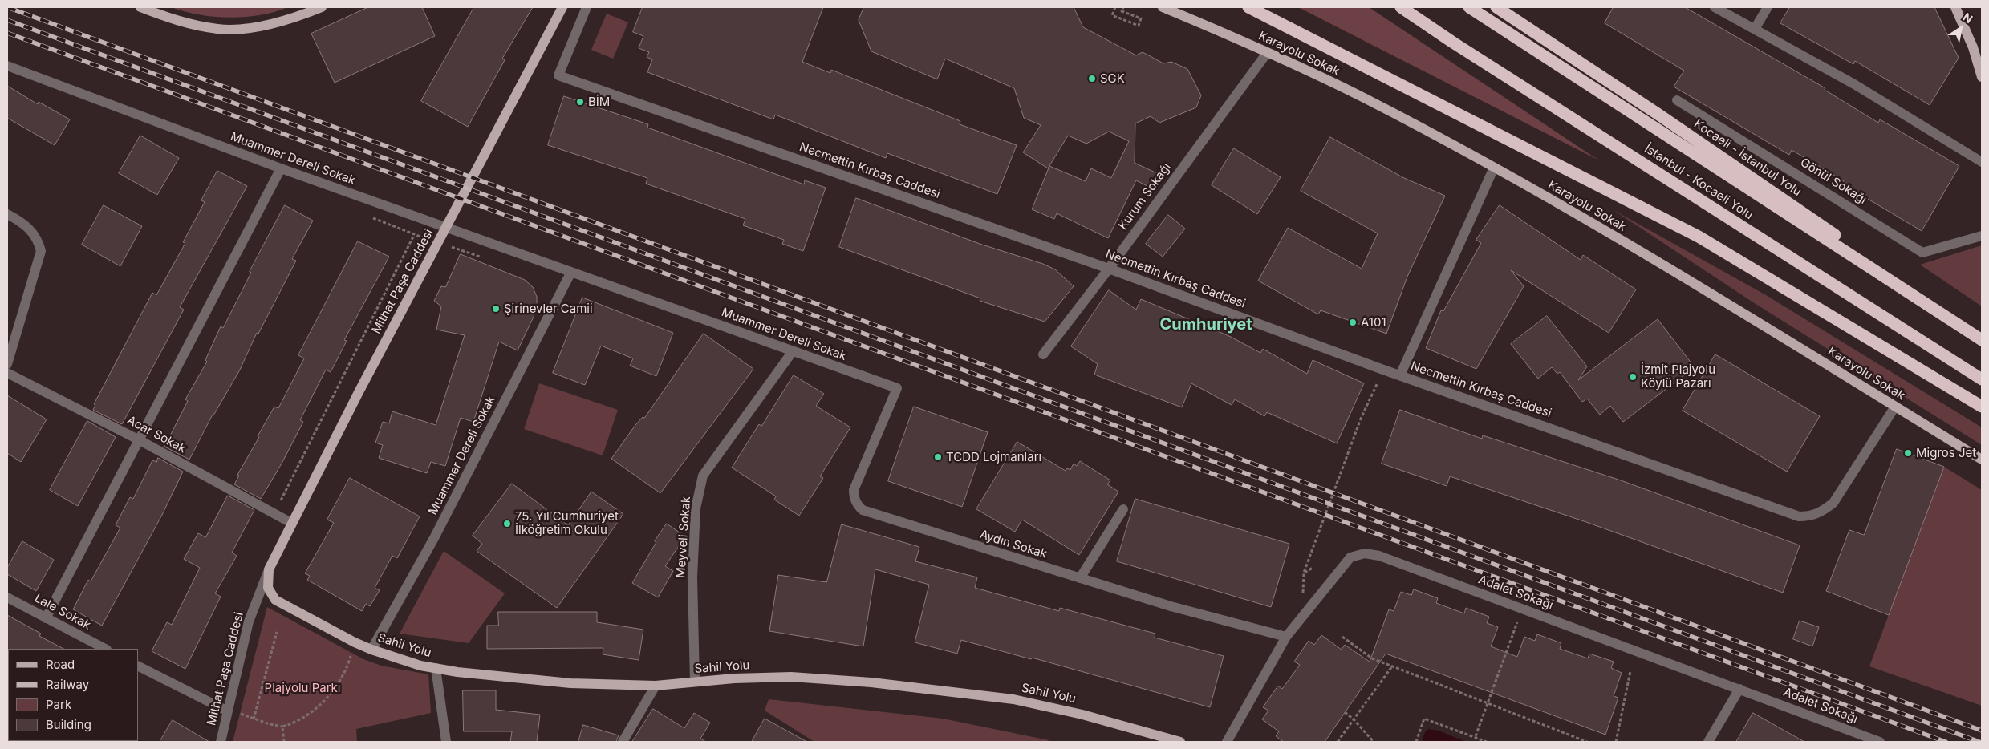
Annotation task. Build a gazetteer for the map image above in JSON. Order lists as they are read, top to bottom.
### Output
{
  "streets": {
    "highway": ["Kocaeli - İstanbul Yolu", "İstanbul - Kocaeli Yolu"],
    "main road": ["Karayolu Sokak", "Mithat Paşa Caddesi", "Sahil Yolu"],
    "street": [
      "Muammer Dereli Sokak",
      "Necmettin Kırbaş Caddesi",
      "Gönül Sokağı",
      "Kurum Sokağı",
      "Acar Sokak",
      "Meyveli Sokak",
      "Aydın Sokak",
      "Adalet Sokağı",
      "Lale Sokak"
    ]
  },
  "crossings": [
    ["Karayolu Sokak", "Necmettin Kırbaş Caddesi"],
    ["Karayolu Sokak", "Kurum Sokağı"],
    ["Muammer Dereli Sokak", "Meyveli Sokak"],
    ["Muammer Dereli Sokak", "Aydın Sokak"],
    ["Muammer Dereli Sokak", "Sahil Yolu"],
    ["Necmettin Kırbaş Caddesi", "Kurum Sokağı"],
    ["Mithat Paşa Caddesi", "Acar Sokak"],
    ["Mithat Paşa Caddesi", "Sahil Yolu"],
    ["Meyveli Sokak", "Sahil Yolu"],
    ["Aydın Sokak", "Adalet Sokağı"]
  ],
  "districts": ["Cumhuriyet"],
  "parks": ["Plajyolu Parkı"],
  "places": [
    "SGK",
    "BİM",
    "Şirinevler Camii",
    "A101",
    "İzmit Plajyolu Köylü Pazarı",
    "Migros Jet",
    "TCDD Lojmanları",
    "75. Yıl Cumhuriyet İlköğretim Okulu"
  ],
  "legend": [
    "Road",
    "Railway",
    "Park",
    "Building"
  ],
  "north": "top right"
}
